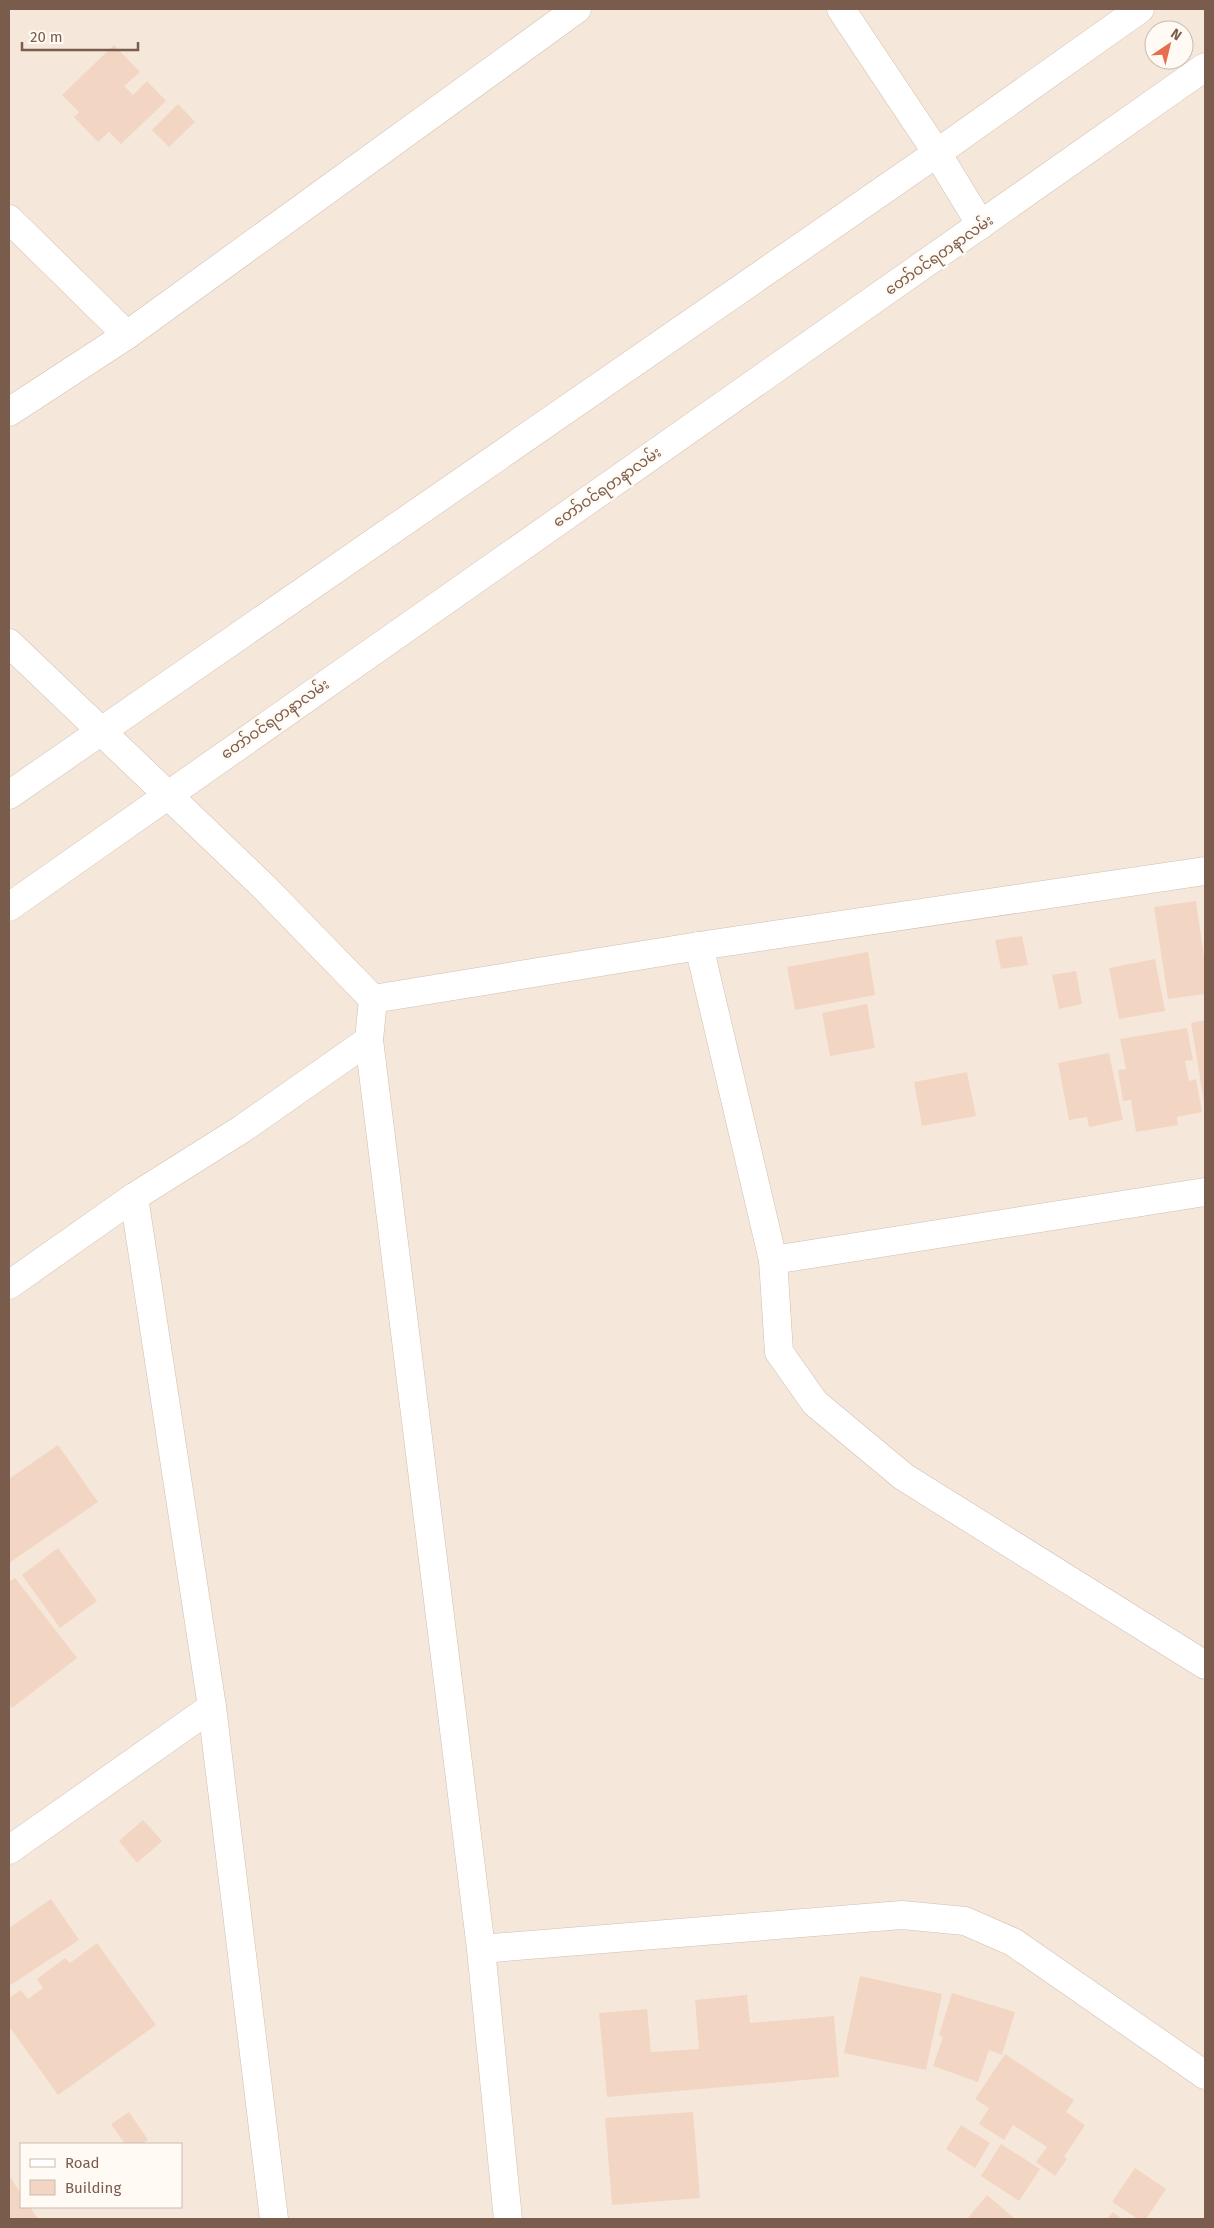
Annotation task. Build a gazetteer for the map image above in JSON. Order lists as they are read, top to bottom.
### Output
{
  "streets": {
    "street": ["တော်ဝင်ရတနာလမ်း"]
  },
  "legend": ["Road", "Building"],
  "scale_bar": "20 m",
  "north": "top right"
}
